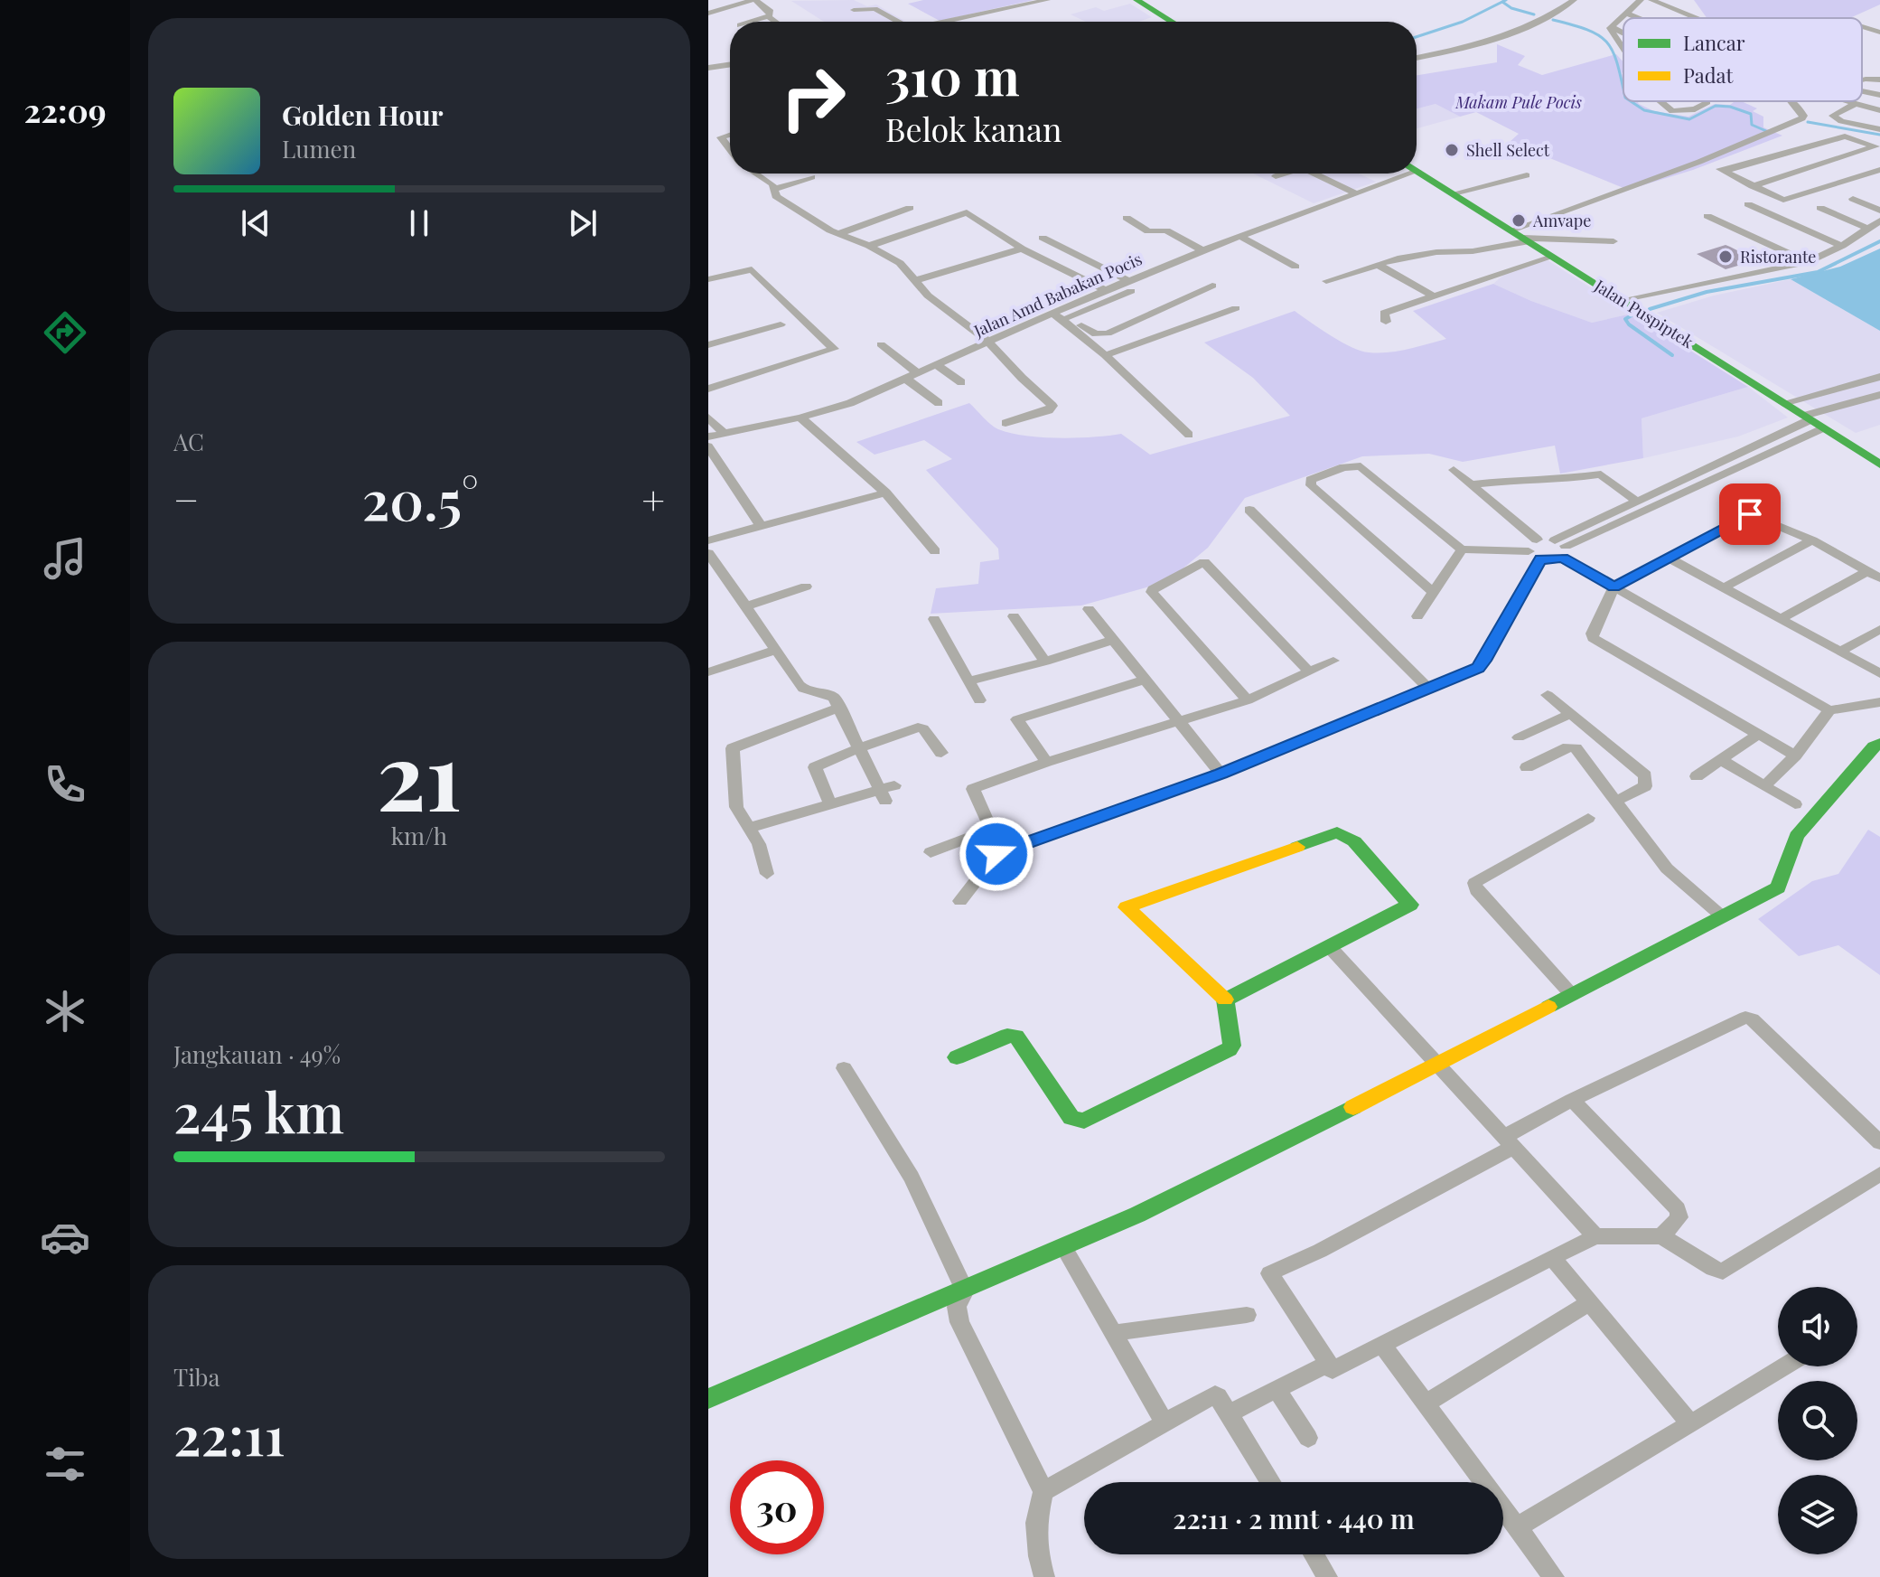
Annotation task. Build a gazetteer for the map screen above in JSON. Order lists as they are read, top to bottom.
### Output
{
  "streets": {
    "street": ["Jalan Amd Babakan Pocis", "Jalan Puspiptek"]
  },
  "parks": ["Makam Pule Pocis"],
  "places": ["Shell Select", "Amvape", "Ristorante"],
  "legend": ["Lancar", "Padat"],
  "page": {
    "tabs": "22:09",
    "turn": ["310 m", "Belok kanan"],
    "song": ["Golden Hour", "Lumen"],
    "tile": [
      "AC",
      ["21", "km/h"],
      ["Jangkauan · 49%", "245 km"],
      ["Tiba", "22:11"]
    ],
    "heat": ["−", "20.5°", "+"],
    "limit": "30",
    "trip": "22:11 · 2 mnt · 440 m"
  }
}
